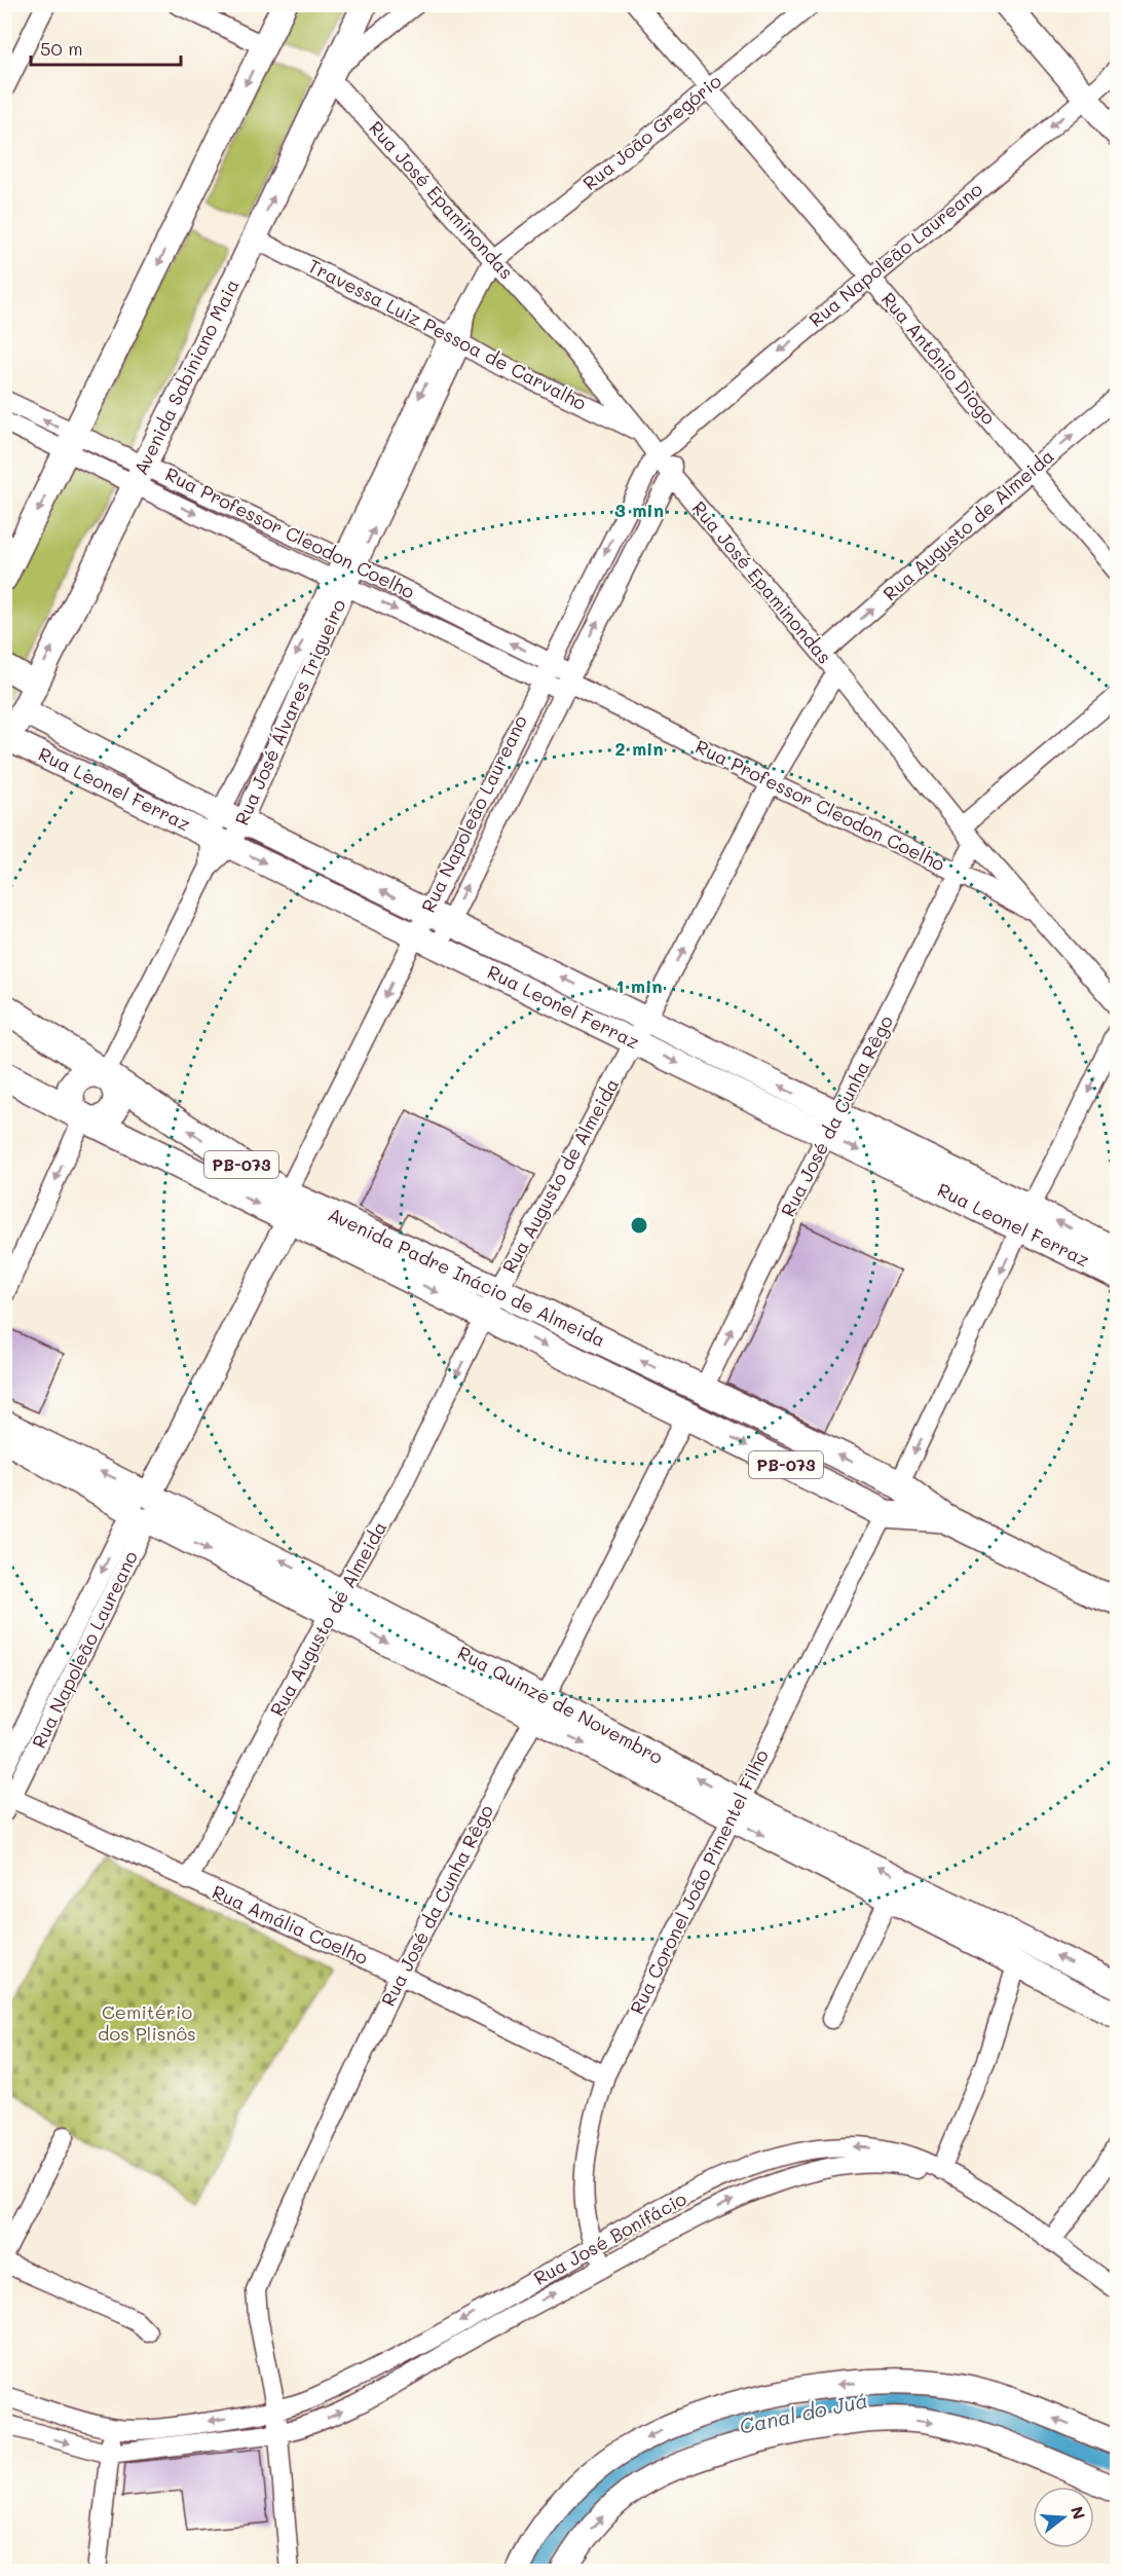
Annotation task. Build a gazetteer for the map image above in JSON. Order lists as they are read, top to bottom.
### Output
{
  "streets": {
    "main road": ["PB-073", "Avenida Padre Inácio de Almeida"],
    "street": [
      "Rua João Gregório",
      "Rua José Epaminondas",
      "Rua Napoleão Laureano",
      "Travessa Luiz Pessoa de Carvalho",
      "Rua Antônio Diogo",
      "Avenida Sabiniano Maia",
      "Rua Augusto de Almeida",
      "Rua Professor Cleodon Coelho",
      "Rua José Álvares Trigueiro",
      "Rua Leonel Ferraz",
      "Rua José da Cunha Rêgo",
      "Rua Quinze de Novembro",
      "Rua Coronel João Pimentel Filho",
      "Rua Amália Coelho",
      "Rua José Bonifácio"
    ]
  },
  "crossings": [
    ["Rua João Gregório", "Rua José Epaminondas"],
    ["Rua João Gregório", "Rua Antônio Diogo"],
    ["Rua João Gregório", "Rua José Álvares Trigueiro"],
    ["Rua José Epaminondas", "Rua Napoleão Laureano"],
    ["Rua José Epaminondas", "Travessa Luiz Pessoa de Carvalho"],
    ["Rua José Epaminondas", "Avenida Sabiniano Maia"],
    ["Rua José Epaminondas", "Rua Augusto de Almeida"],
    ["Rua José Epaminondas", "Rua Professor Cleodon Coelho"],
    ["Rua José Epaminondas", "Rua José Álvares Trigueiro"],
    ["Rua José Epaminondas", "Rua José da Cunha Rêgo"],
    ["Rua Napoleão Laureano", "Rua Antônio Diogo"],
    ["Rua Napoleão Laureano", "Rua Professor Cleodon Coelho"],
    ["Rua Napoleão Laureano", "Rua Leonel Ferraz"],
    ["Rua Napoleão Laureano", "Avenida Padre Inácio de Almeida"],
    ["Rua Napoleão Laureano", "Rua Quinze de Novembro"],
    ["Rua Napoleão Laureano", "Rua Amália Coelho"],
    ["Travessa Luiz Pessoa de Carvalho", "Avenida Sabiniano Maia"],
    ["Travessa Luiz Pessoa de Carvalho", "Rua José Álvares Trigueiro"],
    ["Rua Antônio Diogo", "Rua Augusto de Almeida"],
    ["Avenida Sabiniano Maia", "Rua Professor Cleodon Coelho"],
    ["Avenida Sabiniano Maia", "Rua Leonel Ferraz"],
    ["Rua Augusto de Almeida", "Rua Professor Cleodon Coelho"],
    ["Rua Augusto de Almeida", "Rua Leonel Ferraz"],
    ["Rua Augusto de Almeida", "Avenida Padre Inácio de Almeida"],
    ["Rua Augusto de Almeida", "Rua Quinze de Novembro"],
    ["Rua Augusto de Almeida", "Rua Amália Coelho"],
    ["Rua Professor Cleodon Coelho", "Rua José Álvares Trigueiro"],
    ["Rua Professor Cleodon Coelho", "Rua José da Cunha Rêgo"],
    ["Rua José Álvares Trigueiro", "Rua Leonel Ferraz"],
    ["Rua José Álvares Trigueiro", "Avenida Padre Inácio de Almeida"],
    ["Rua Leonel Ferraz", "Rua José da Cunha Rêgo"],
    ["Rua José da Cunha Rêgo", "Avenida Padre Inácio de Almeida"],
    ["Rua José da Cunha Rêgo", "Rua Quinze de Novembro"],
    ["Rua José da Cunha Rêgo", "Rua Amália Coelho"],
    ["Rua José da Cunha Rêgo", "Rua José Bonifácio"],
    ["Avenida Padre Inácio de Almeida", "Rua Coronel João Pimentel Filho"],
    ["Rua Quinze de Novembro", "Rua Coronel João Pimentel Filho"],
    ["Rua Coronel João Pimentel Filho", "Rua Amália Coelho"],
    ["Rua Coronel João Pimentel Filho", "Rua José Bonifácio"]
  ],
  "water": ["Canal do Juá"],
  "parks": ["Cemitério dos Plisnôs"],
  "scale_bar": "50 m",
  "north": "right",
  "rings": ["3 min", "2 min", "1 min"]
}
